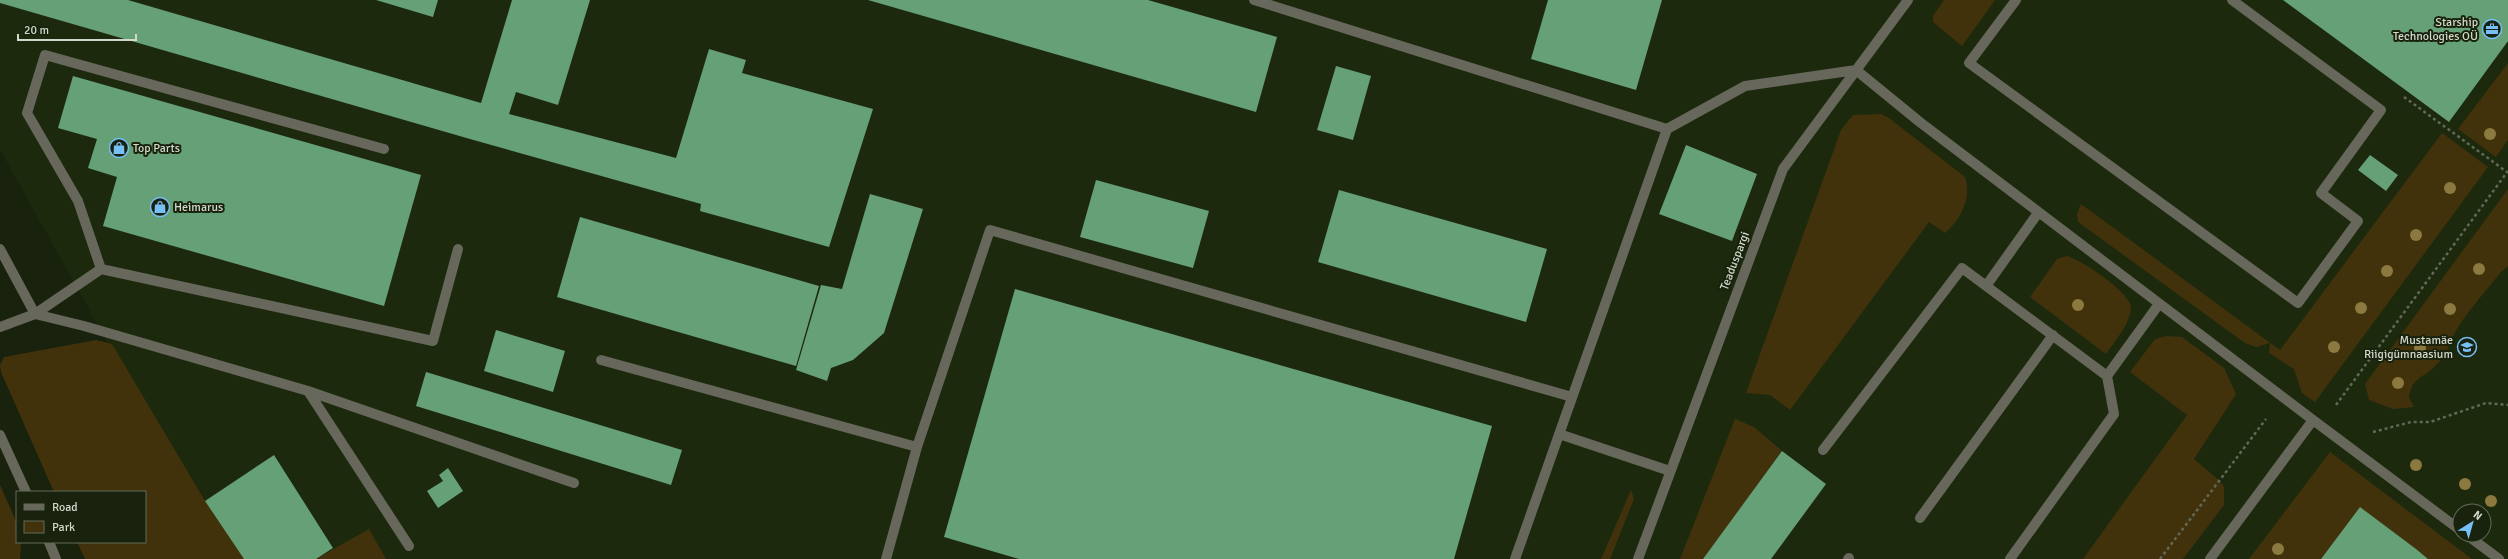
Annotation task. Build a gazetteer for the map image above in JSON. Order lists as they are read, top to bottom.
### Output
{
  "streets": {
    "street": ["Teaduspargi"]
  },
  "places": {
    "office": ["Starship Technologies OÜ"],
    "shop": ["Top Parts", "Heimarus"],
    "school or university": ["Mustamäe Riigigümnaasium"]
  },
  "legend": ["Road", "Park"],
  "scale_bar": "20 m",
  "north": "top right"
}
